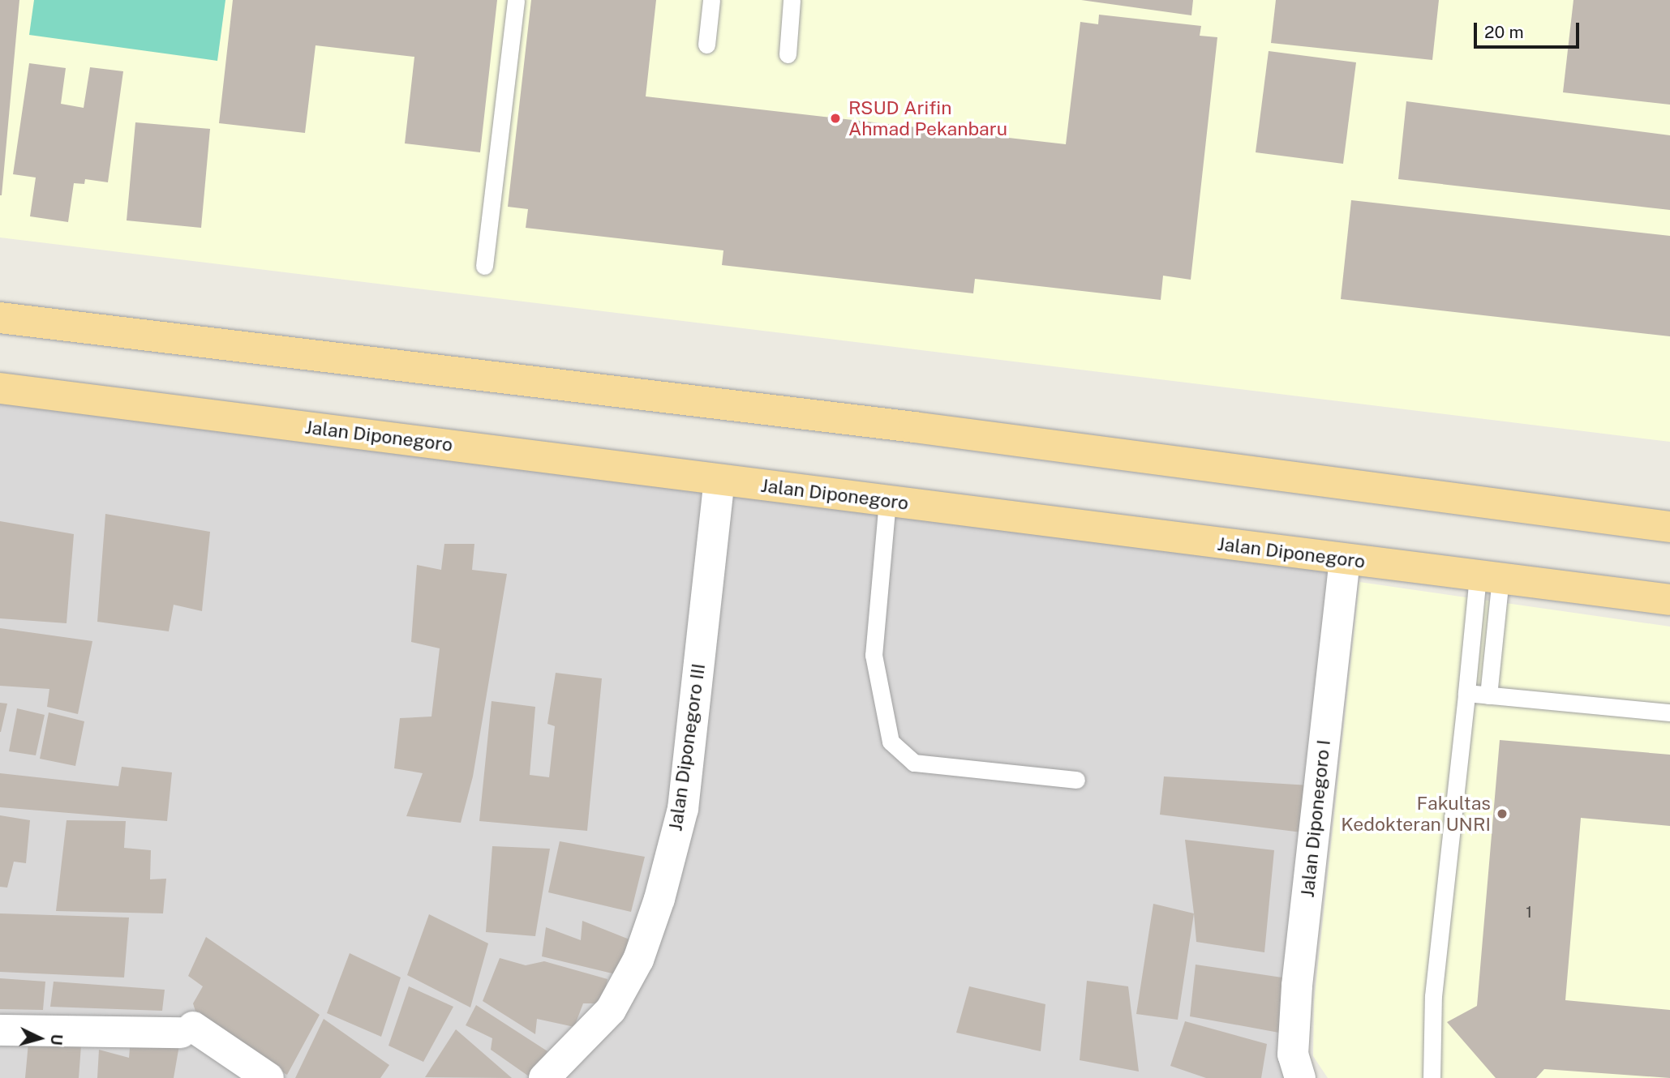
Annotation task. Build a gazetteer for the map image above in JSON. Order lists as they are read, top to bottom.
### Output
{
  "streets": {
    "main road": ["Jalan Diponegoro"],
    "street": ["Jalan Diponegoro III", "Jalan Diponegoro I"]
  },
  "crossings": [
    ["Jalan Diponegoro", "Jalan Diponegoro III"],
    ["Jalan Diponegoro", "Jalan Diponegoro I"]
  ],
  "places": ["RSUD Arifin Ahmad Pekanbaru", "Fakultas Kedokteran UNRI"],
  "house_numbers": ["1"],
  "scale_bar": "20 m",
  "north": "right"
}
